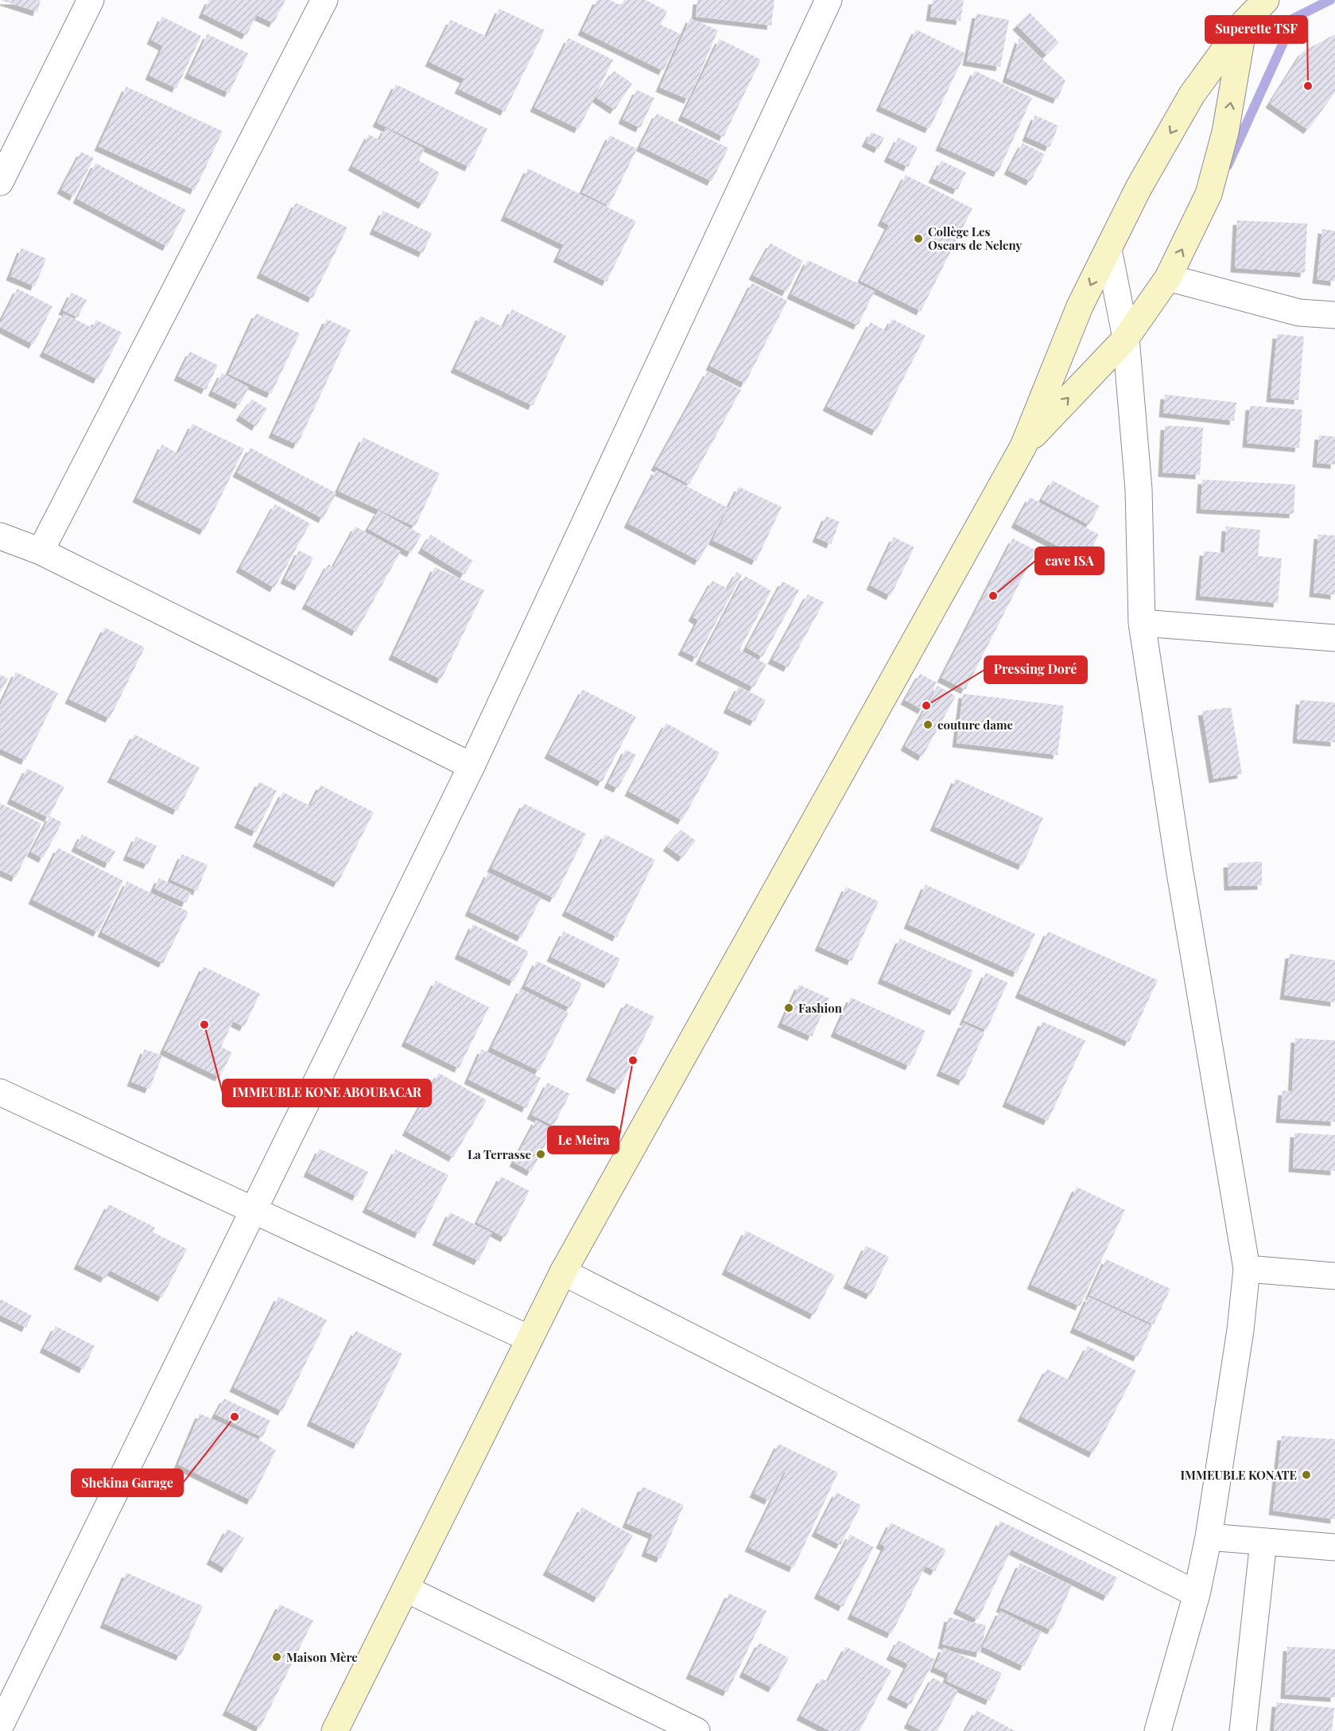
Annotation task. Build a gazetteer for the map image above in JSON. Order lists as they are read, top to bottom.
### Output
{
  "places": [
    "Superette TSF",
    "Collège Les Oscars de Neleny",
    "cave ISA",
    "Pressing Doré",
    "couture dame",
    "Fashion",
    "IMMEUBLE KONE ABOUBACAR",
    "Le Meira",
    "La Terrasse",
    "Shekina Garage",
    "IMMEUBLE KONATE",
    "Maison Mère"
  ]
}
